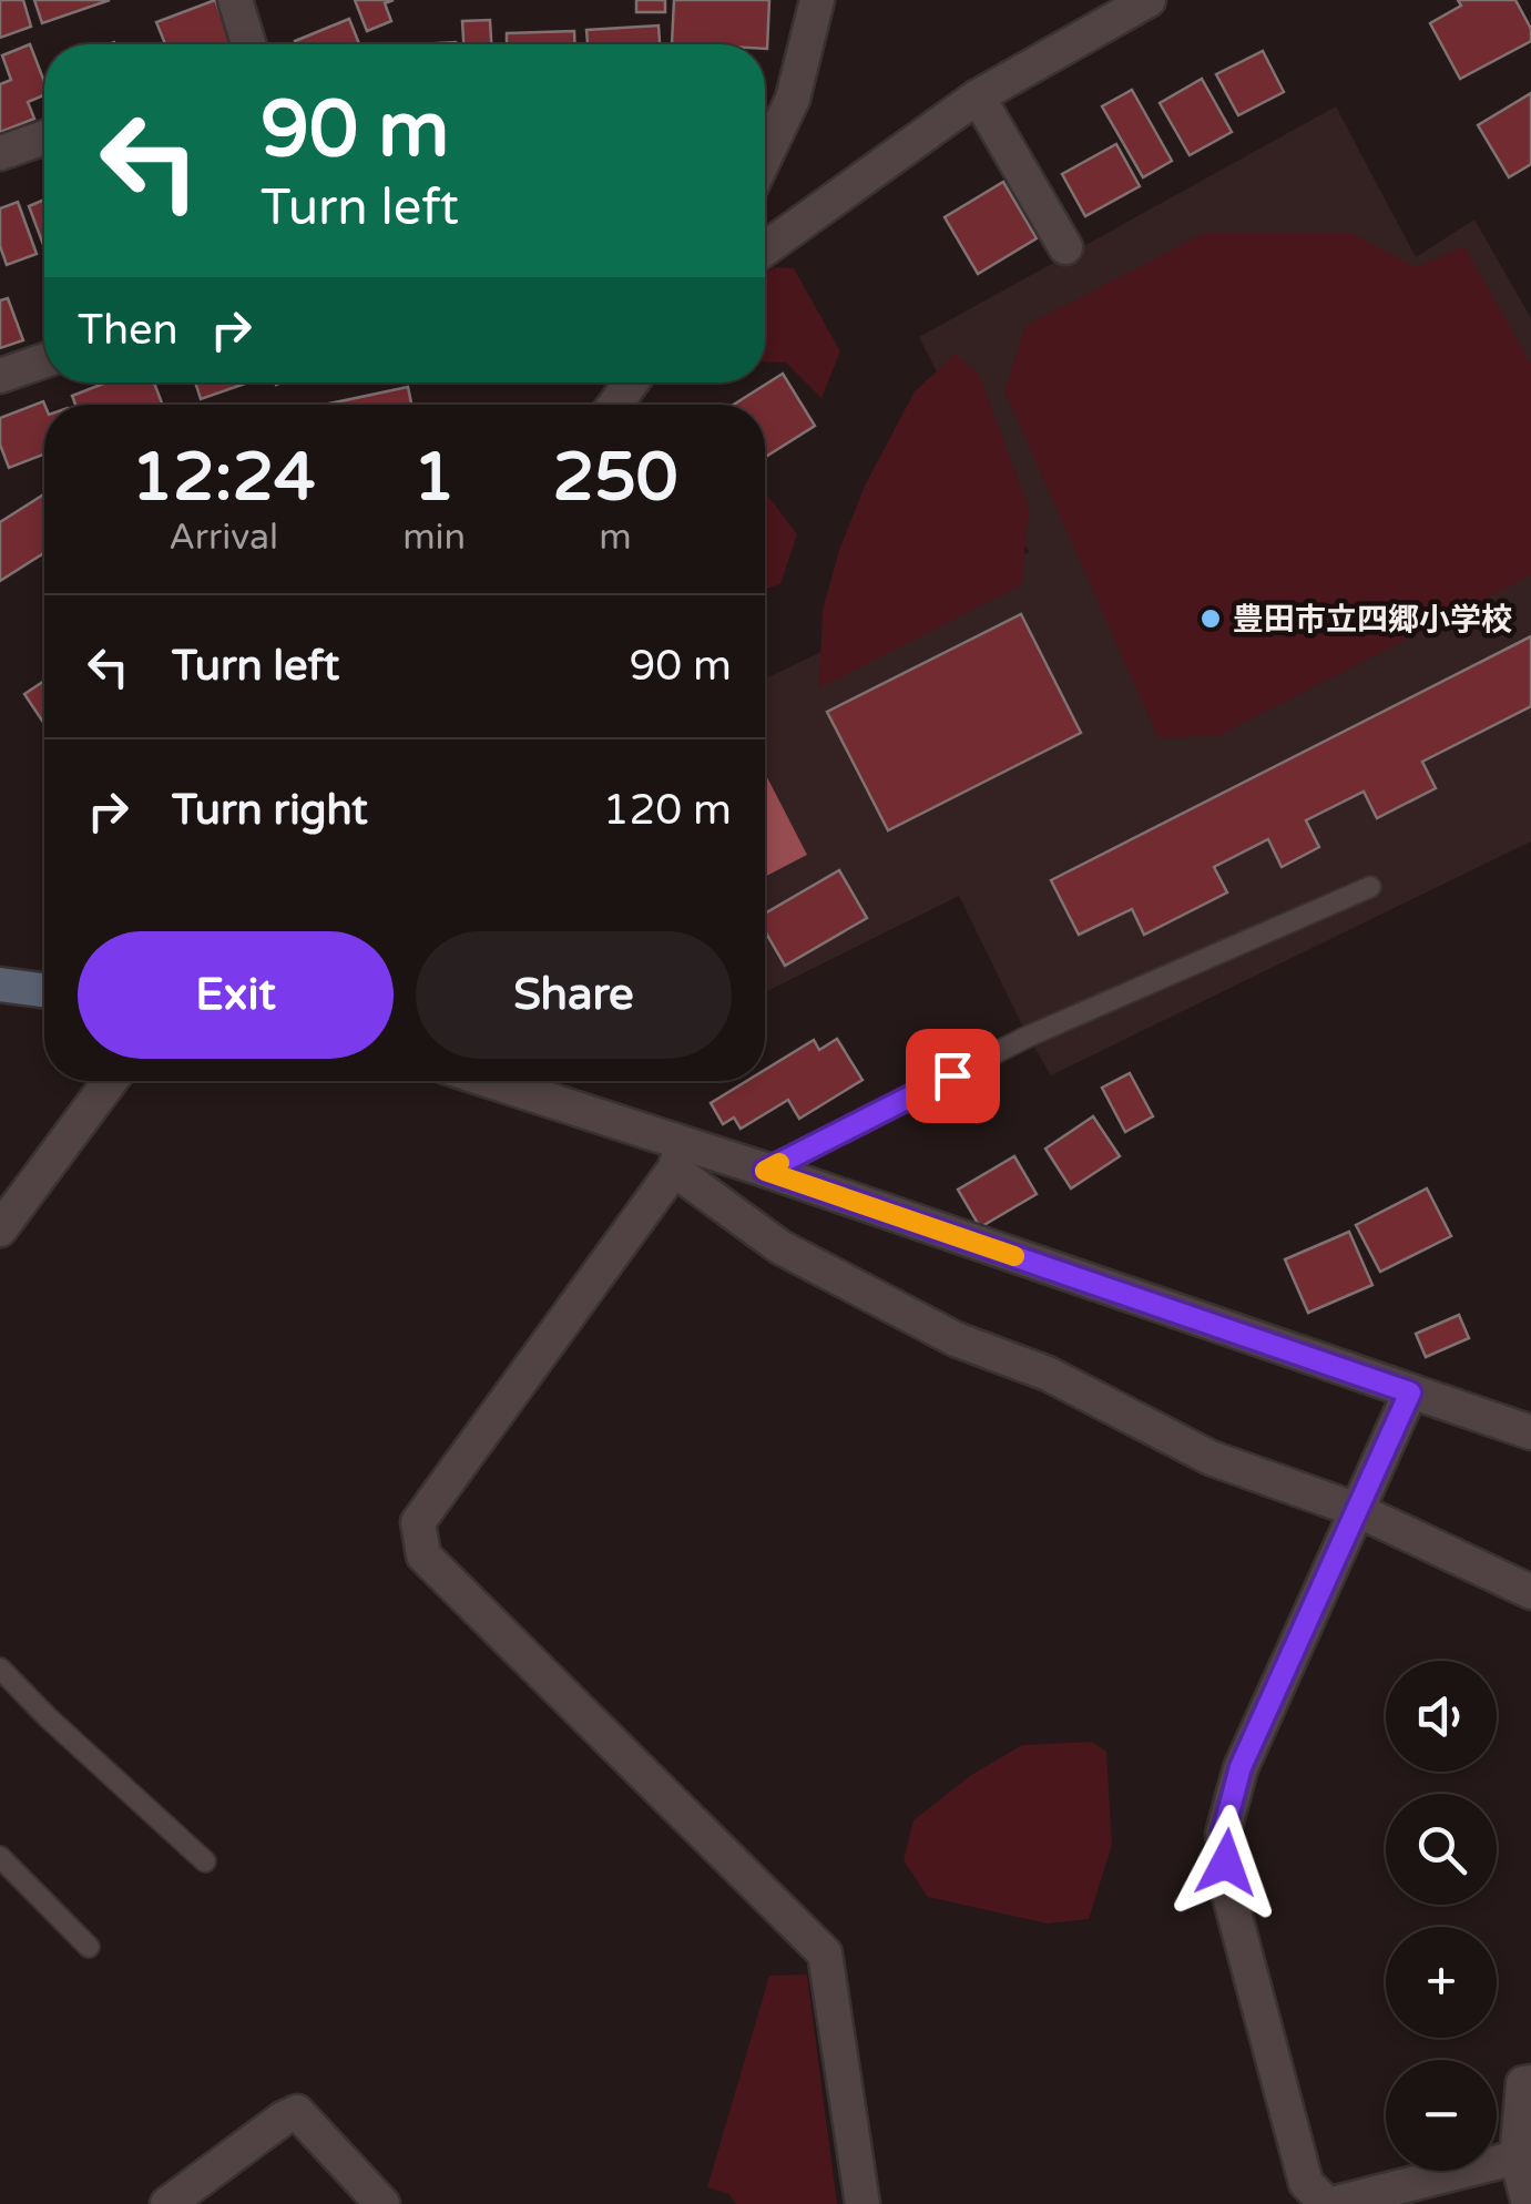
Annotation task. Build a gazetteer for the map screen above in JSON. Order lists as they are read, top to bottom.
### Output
{
  "places": ["豊田市立四郷小学校"],
  "page": {
    "turn": ["90 m", "Turn left"],
    "then": "Then",
    "eta": [
      "12:24",
      "Arrival",
      "1",
      "min",
      "250",
      "m"
    ],
    "list": [
      {
        "name": "Turn left",
        "value": "90 m"
      },
      {
        "name": "Turn right",
        "value": "120 m"
      }
    ],
    "buttons": ["Exit", "Share"],
    "map_buttons": ["+", "−"]
  }
}
